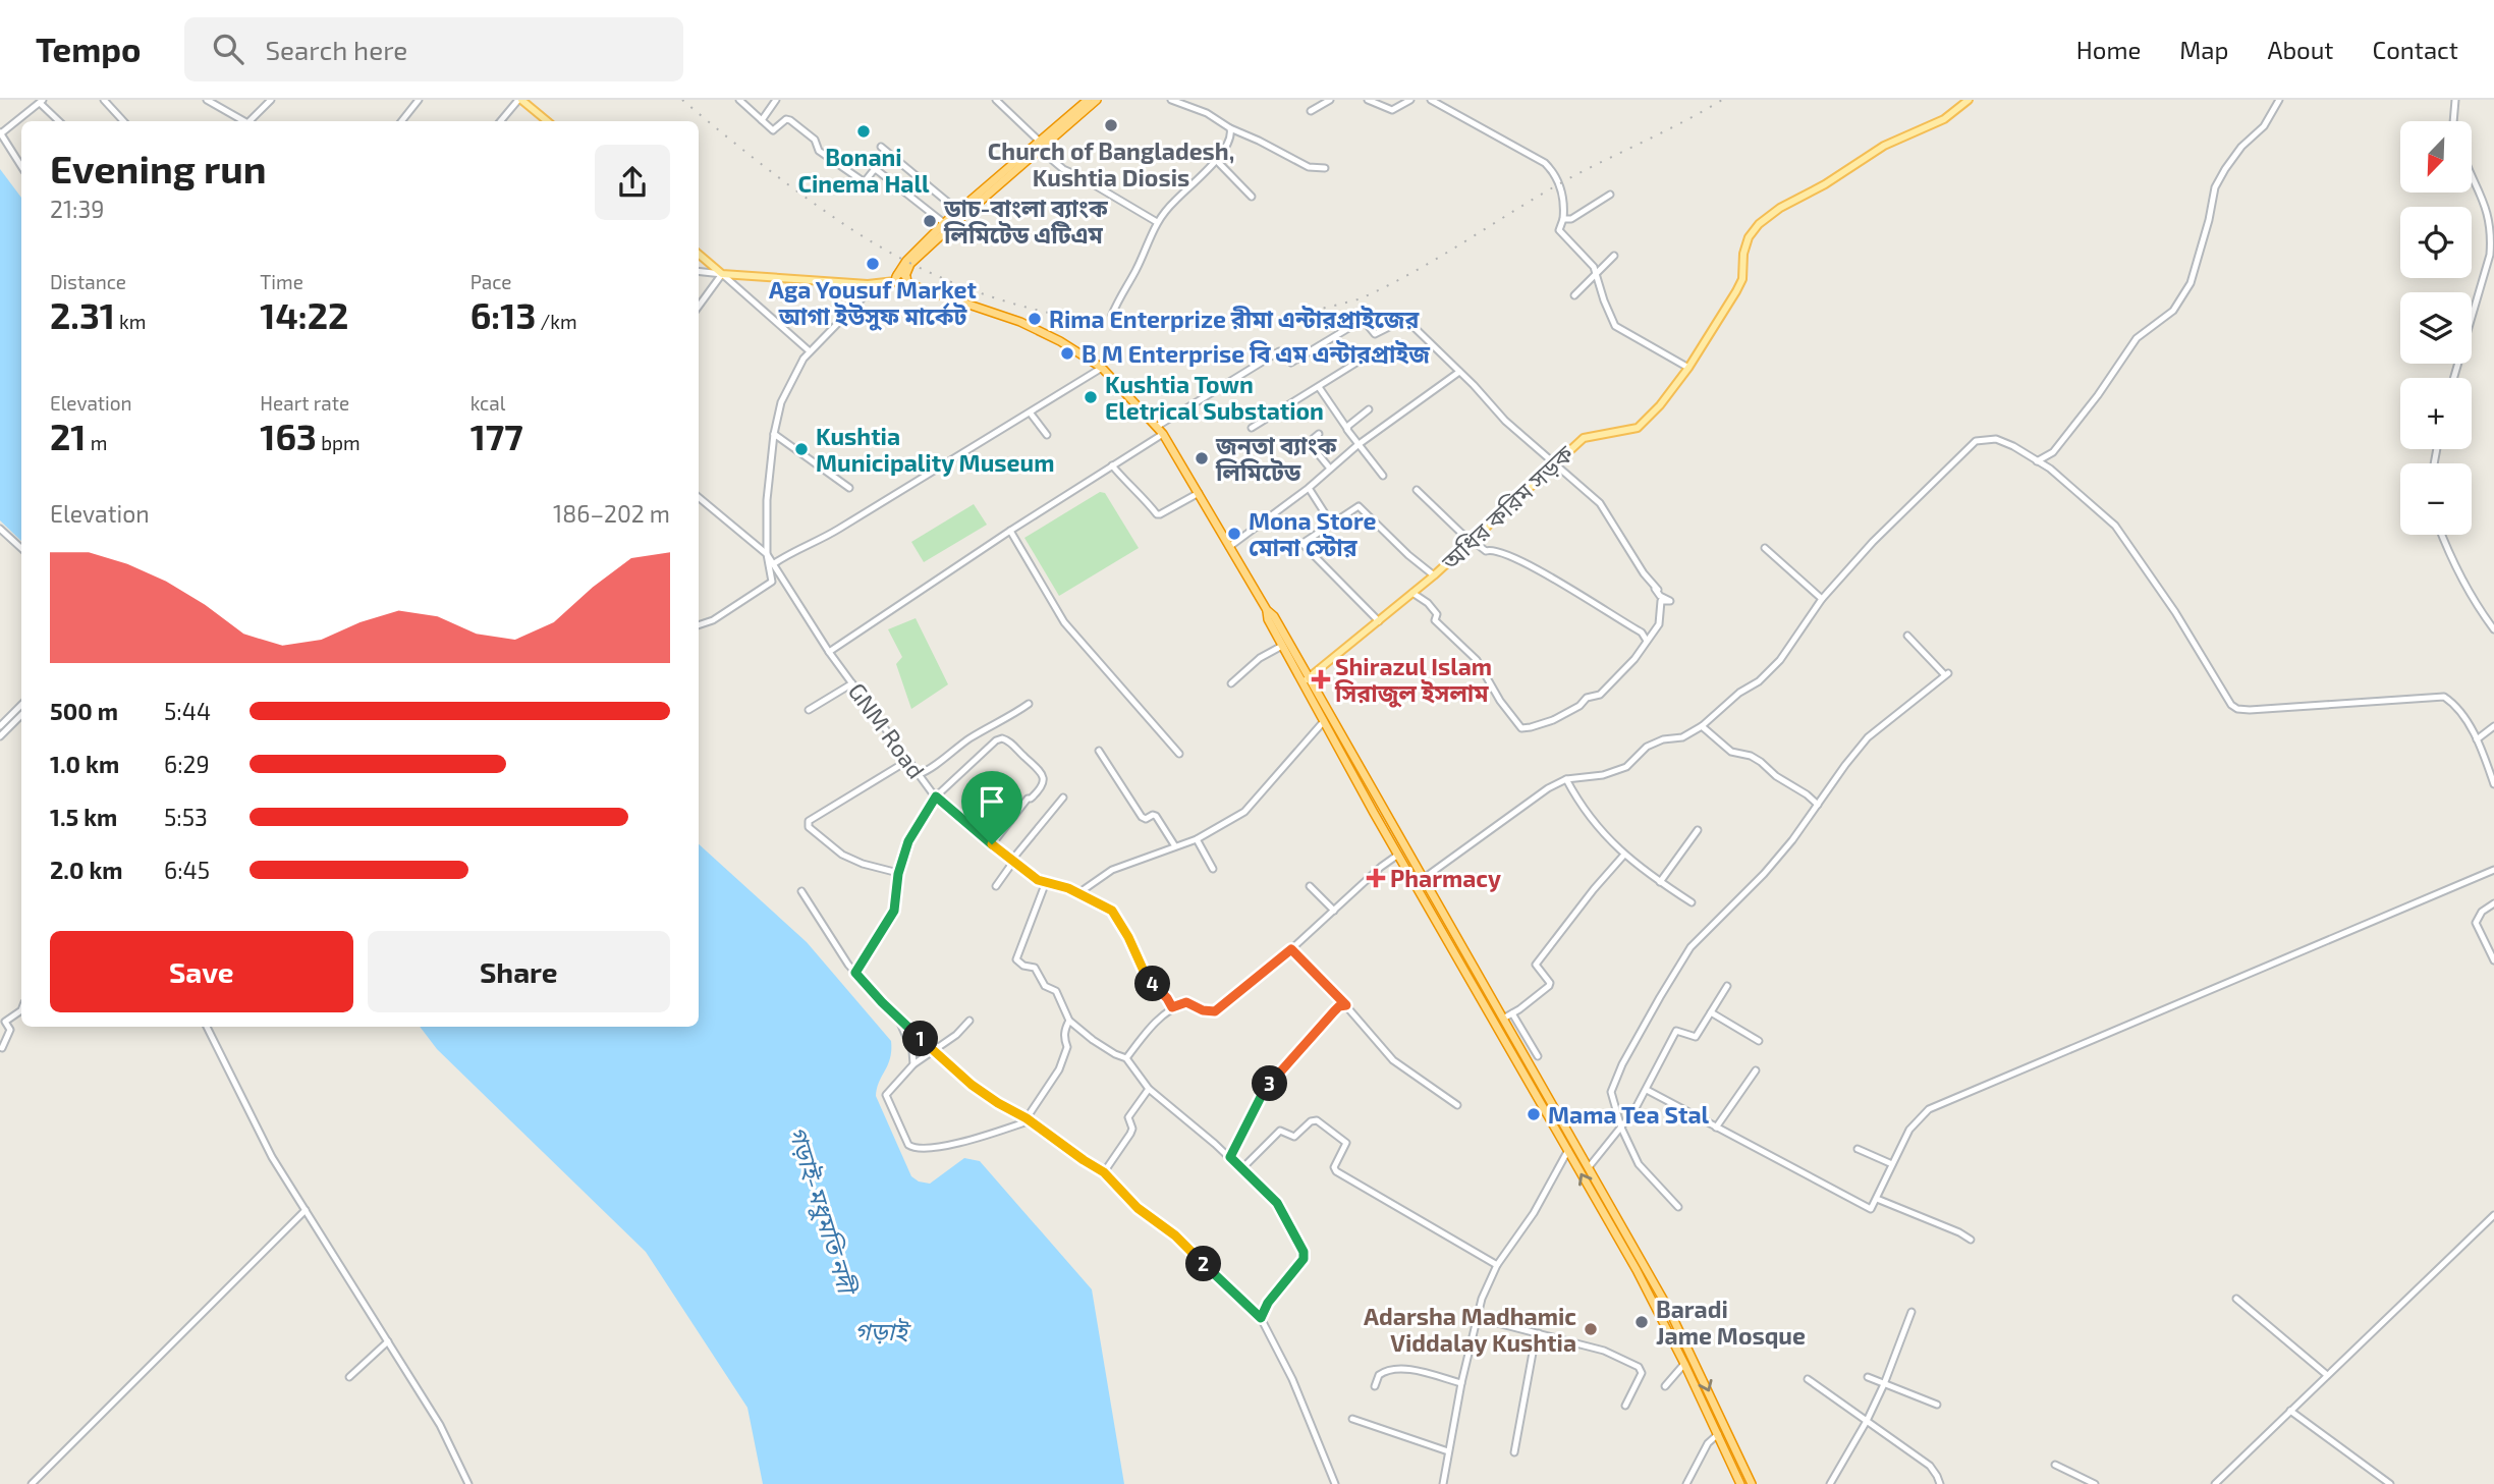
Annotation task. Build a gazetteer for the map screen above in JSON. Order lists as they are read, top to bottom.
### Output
{
  "streets": {
    "main road": ["অধির করিম সড়ক"],
    "street": ["GNM Road"]
  },
  "water": ["গড়াই-মধুমতি নদী", "গড়াই"],
  "places": {
    "other": [
      "Church of Bangladesh, Kushtia Diosis",
      "Bonani Cinema Hall",
      "ডাচ-বাংলা ব্যাংক লিমিটেড এটিএম",
      "Aga Yousuf Market আগা ইউসুফ মার্কেট",
      "Rima Enterprize রীমা এন্টারপ্রাইজের",
      "B M Enterprise বি এম এন্টারপ্রাইজ",
      "Kushtia Town Eletrical Substation",
      "Kushtia Municipality Museum",
      "জনতা ব্যাংক লিমিটেড",
      "Mona Store মোনা স্টোর",
      "Mama Tea Stal",
      "Baradi Jame Mosque",
      "Adarsha Madhamic Viddalay Kushtia"
    ],
    "health": ["Shirazul Islam সিরাজুল ইসলাম", "Pharmacy"]
  },
  "north": "bottom left",
  "page": {
    "header": "Tempo",
    "search": "Search here",
    "nav": [
      "Home",
      "Map",
      "About",
      "Contact"
    ],
    "map_buttons": ["+", "−"],
    "heading": ["Evening run", "21:39"],
    "stats": [
      ["Distance", "2.31 km"],
      ["Time", "14:22"],
      ["Pace", "6:13 /km"],
      ["Elevation", "21 m"],
      ["Heart rate", "163 bpm"],
      ["kcal", "177"]
    ],
    "chart": ["Elevation", "186–202 m"],
    "list": [
      {
        "name": "500 m",
        "note": "5:44"
      },
      {
        "name": "1.0 km",
        "note": "6:29"
      },
      {
        "name": "1.5 km",
        "note": "5:53"
      },
      {
        "name": "2.0 km",
        "note": "6:45"
      }
    ],
    "buttons": ["Save", "Share"],
    "pins": [
      "4",
      "1",
      "3",
      "2"
    ]
  }
}
